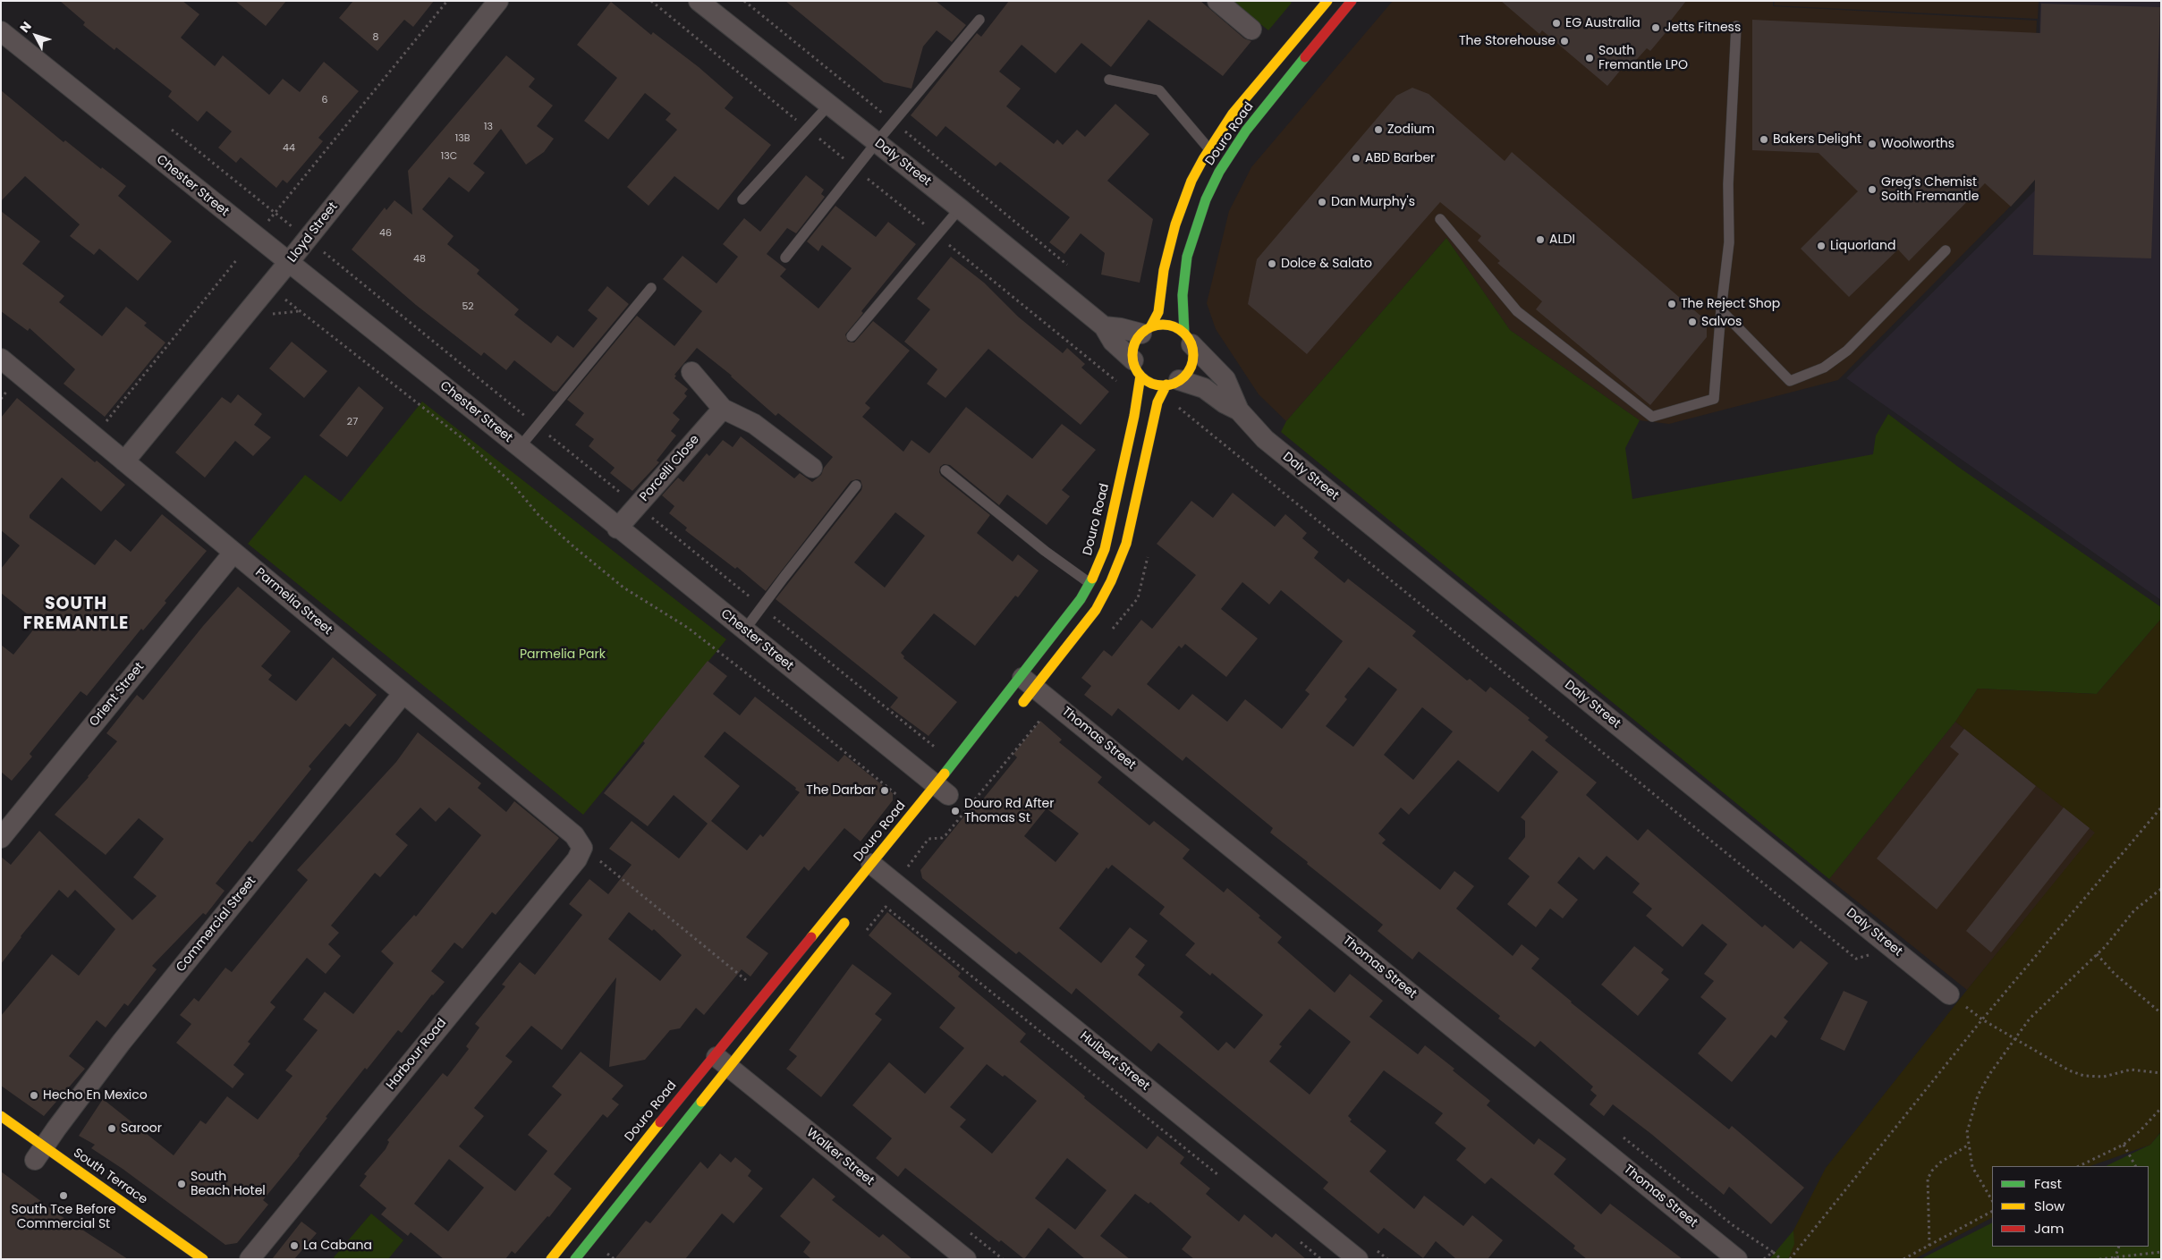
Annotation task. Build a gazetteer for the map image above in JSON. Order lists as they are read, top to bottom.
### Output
{
  "streets": {
    "street": [
      "Douro Road",
      "Daly Street",
      "Chester Street",
      "Lloyd Street",
      "Porcelli Close",
      "Parmelia Street",
      "Orient Street",
      "Thomas Street",
      "Commercial Street",
      "Harbour Road",
      "Hulbert Street",
      "Walker Street",
      "South Terrace"
    ]
  },
  "crossings": [
    ["Douro Road", "Daly Street"],
    ["Douro Road", "Chester Street"],
    ["Douro Road", "Thomas Street"],
    ["Douro Road", "Hulbert Street"],
    ["Douro Road", "Walker Street"],
    ["Chester Street", "Lloyd Street"],
    ["Chester Street", "Porcelli Close"],
    ["Lloyd Street", "Parmelia Street"],
    ["Parmelia Street", "Orient Street"],
    ["Parmelia Street", "Commercial Street"],
    ["Parmelia Street", "Harbour Road"],
    ["Commercial Street", "South Terrace"]
  ],
  "districts": ["SOUTH FREMANTLE"],
  "parks": ["Parmelia Park"],
  "places": [
    "EG Australia",
    "Jetts Fitness",
    "The Storehouse",
    "South Fremantle LPO",
    "Zodium",
    "Bakers Delight",
    "Woolworths",
    "ABD Barber",
    "Greg’s Chemist Soith Fremantle",
    "Dan Murphy's",
    "ALDI",
    "Liquorland",
    "Dolce & Salato",
    "The Reject Shop",
    "Salvos",
    "The Darbar",
    "Douro Rd After Thomas St",
    "Hecho En Mexico",
    "Saroor",
    "South Beach Hotel",
    "South Tce Before Commercial St",
    "La Cabana"
  ],
  "house_numbers": [
    "8",
    "6",
    "13",
    "13B",
    "44",
    "13C",
    "46",
    "48",
    "52",
    "27"
  ],
  "legend": ["Fast", "Slow", "Jam"],
  "north": "top left"
}
